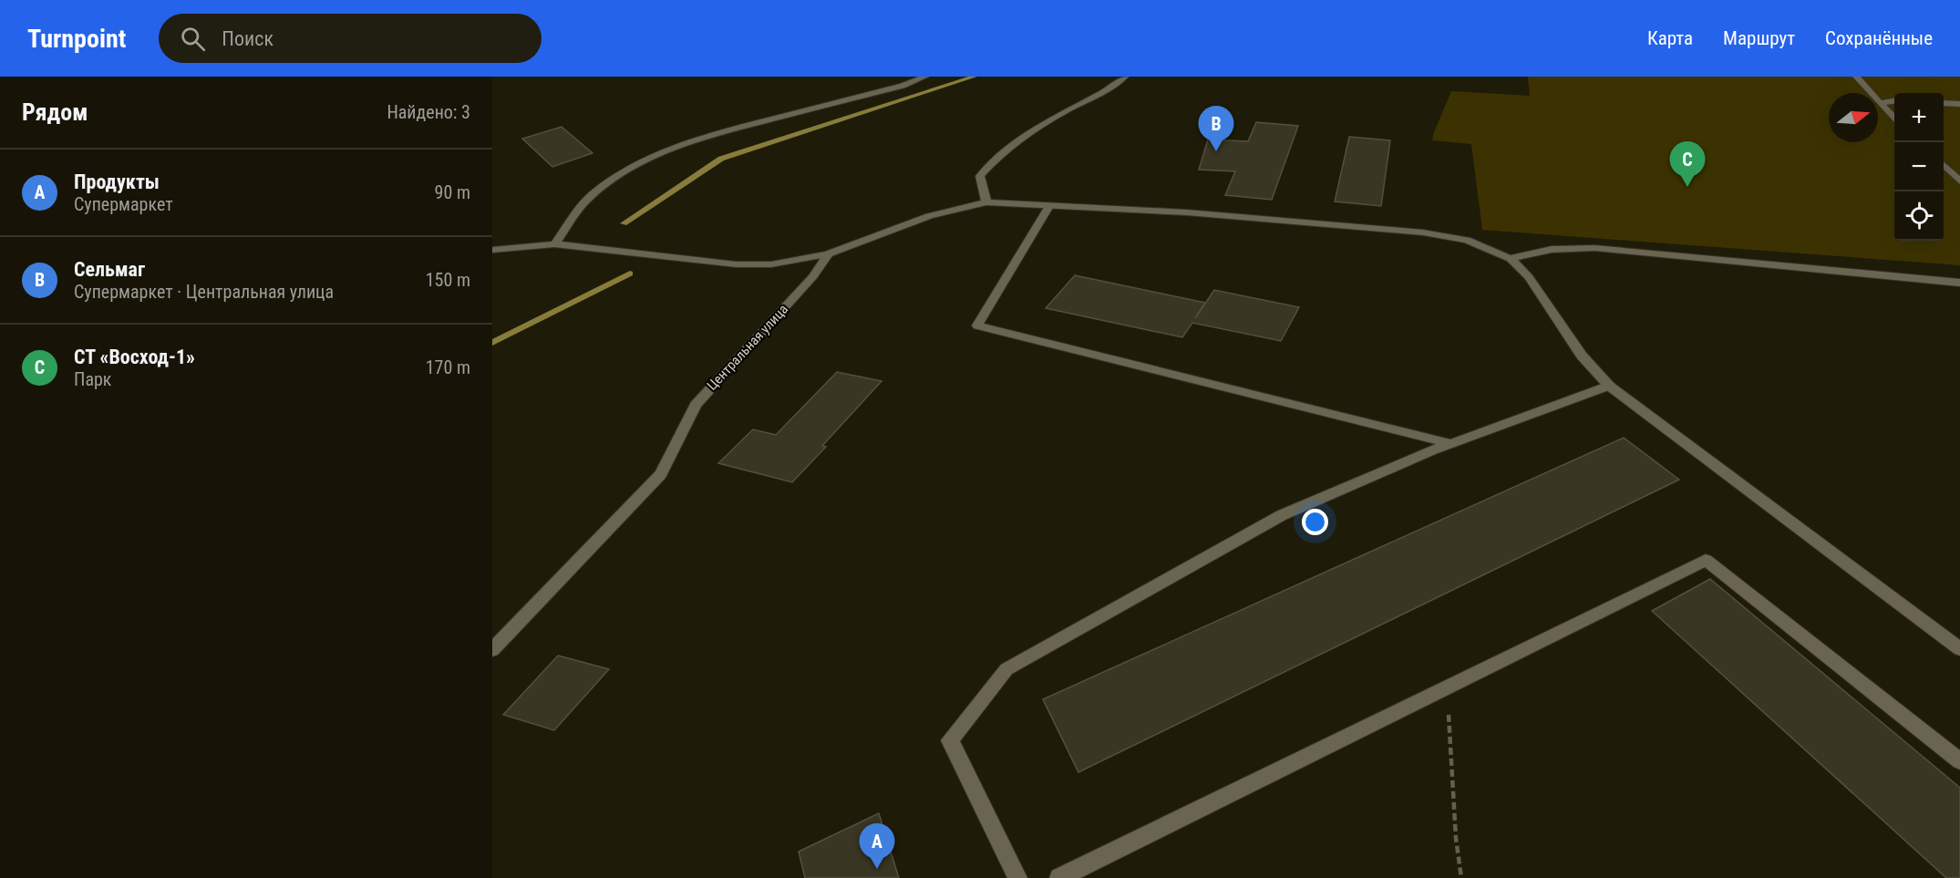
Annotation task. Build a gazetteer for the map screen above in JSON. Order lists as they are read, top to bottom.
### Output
{
  "streets": {
    "street": ["Центральная улица"]
  },
  "north": "right",
  "page": {
    "header": "Turnpoint",
    "search": "Поиск",
    "nav": ["Карта", "Маршрут", "Сохранённые"],
    "heading": ["Рядом", "Найдено: 3"],
    "map_buttons": ["+", "−"],
    "pins": ["B", "C", "A"],
    "list": [
      {
        "mark": "A",
        "name": "Продукты",
        "note": "Супермаркет",
        "value": "90 m"
      },
      {
        "mark": "B",
        "name": "Сельмаг",
        "note": "Супермаркет · Центральная улица",
        "value": "150 m"
      },
      {
        "mark": "C",
        "name": "СТ «Восход-1»",
        "note": "Парк",
        "value": "170 m"
      }
    ]
  }
}
